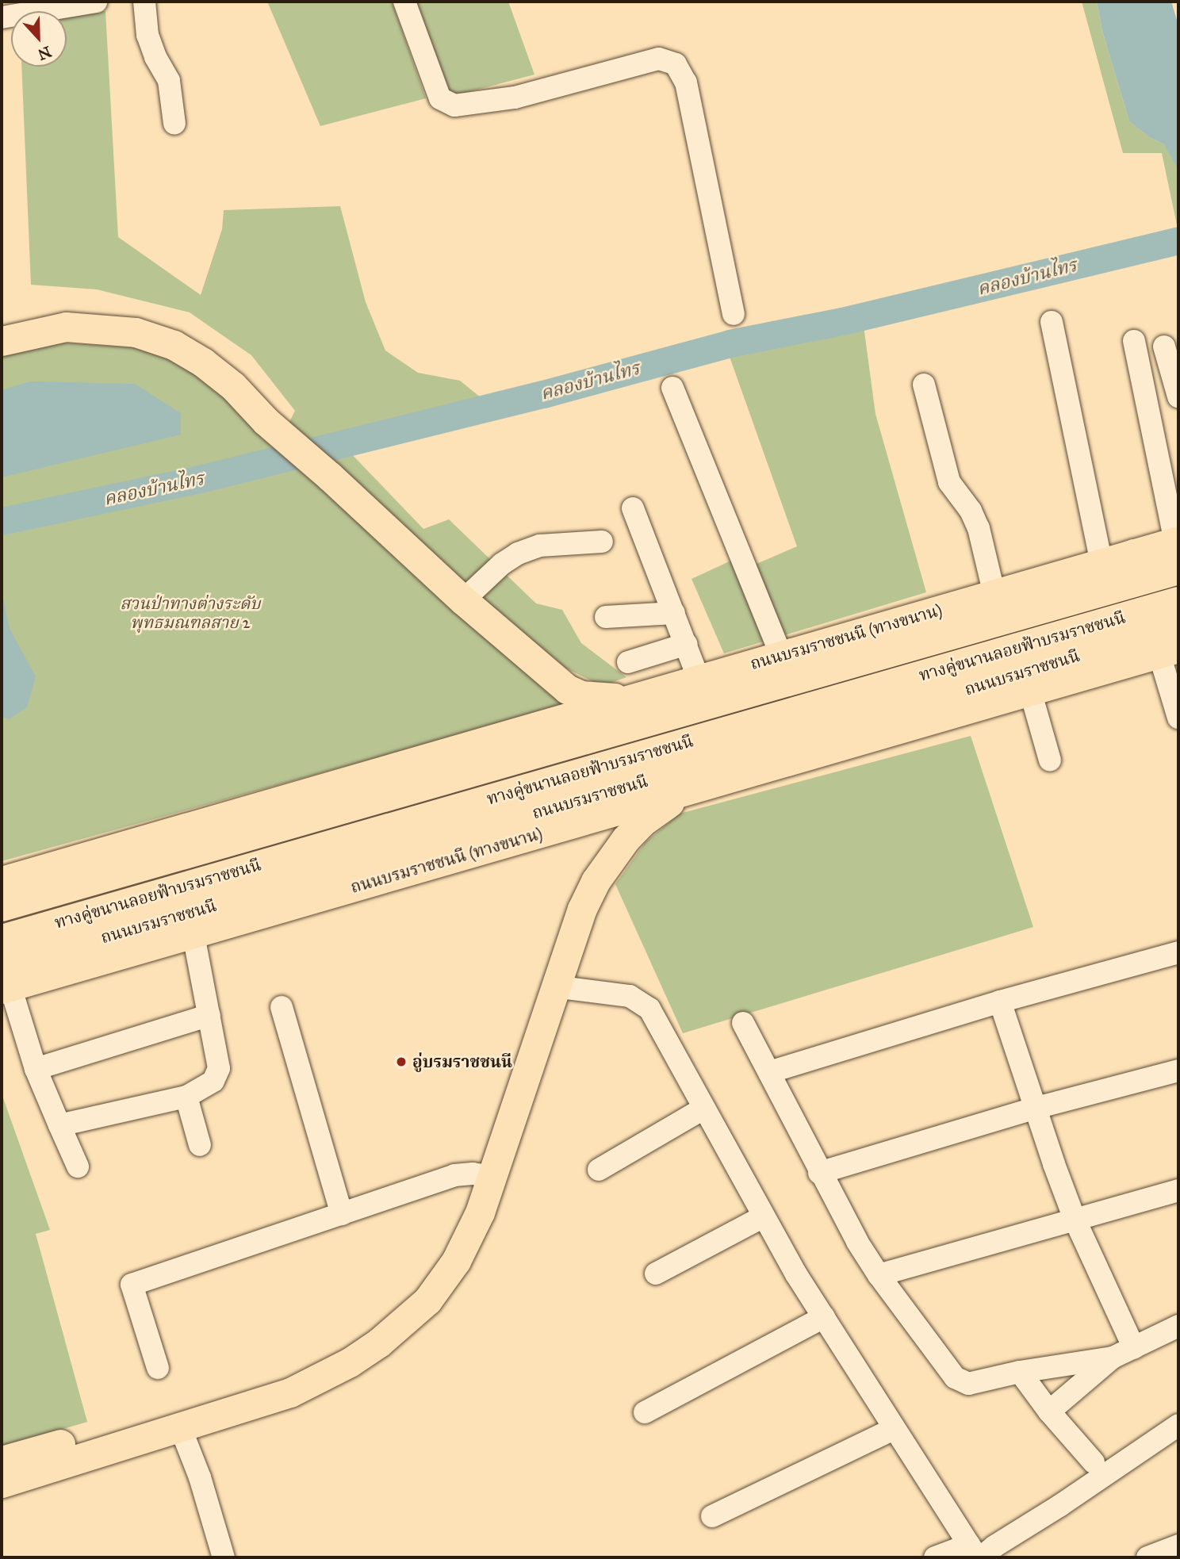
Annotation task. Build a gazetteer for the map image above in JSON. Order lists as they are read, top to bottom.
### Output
{
  "streets": {
    "highway": ["ถนนบรมราชชนนี"],
    "main road": ["ถนนบรมราชชนนี (ทางขนาน)", "ทางคู่ขนานลอยฟ้าบรมราชชนนี"]
  },
  "crossings": [
    ["ถนนบรมราชชนนี (ทางขนาน)", "ถนนบรมราชชนนี"]
  ],
  "water": ["คลองบ้านไทร"],
  "parks": ["สวนป่าทางต่างระดับ พุทธมณฑลสาย 2"],
  "places": ["อู่บรมราชชนนี"],
  "north": "bottom"
}
